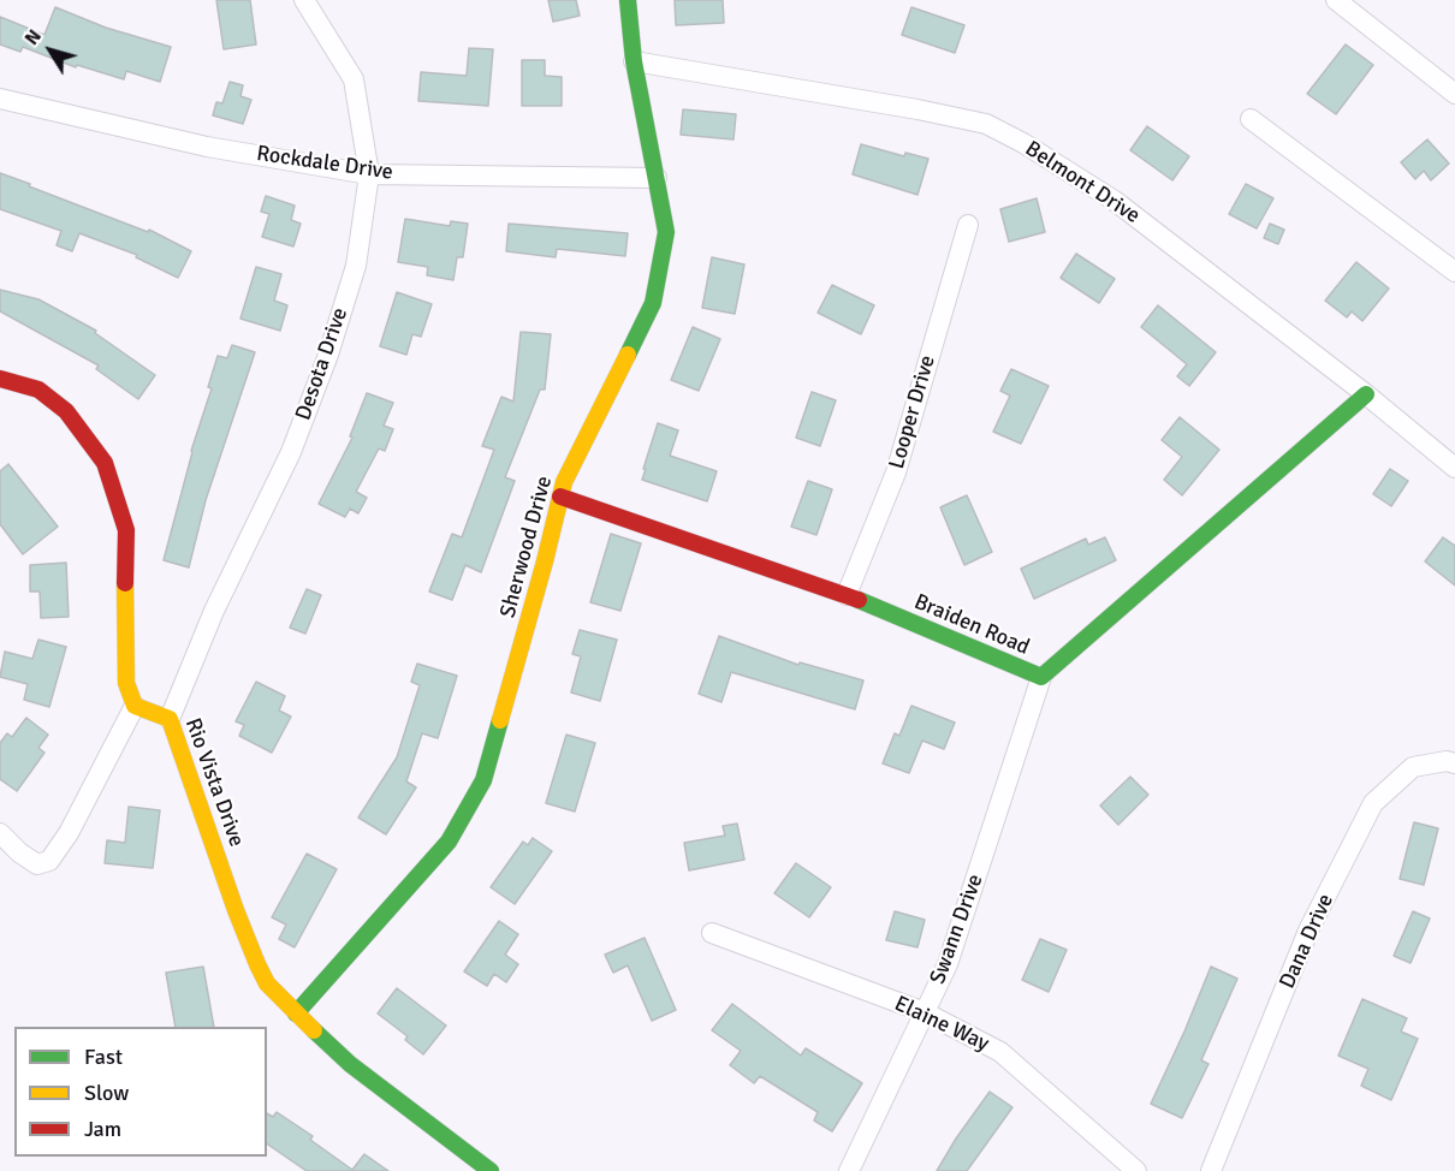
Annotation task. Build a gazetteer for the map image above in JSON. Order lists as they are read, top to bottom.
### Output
{
  "streets": {
    "street": [
      "Rockdale Drive",
      "Belmont Drive",
      "Desota Drive",
      "Looper Drive",
      "Sherwood Drive",
      "Braiden Road",
      "Rio Vista Drive",
      "Swann Drive",
      "Dana Drive",
      "Elaine Way"
    ]
  },
  "crossings": [
    ["Rockdale Drive", "Desota Drive"],
    ["Rockdale Drive", "Sherwood Drive"],
    ["Belmont Drive", "Sherwood Drive"],
    ["Belmont Drive", "Braiden Road"],
    ["Desota Drive", "Rio Vista Drive"],
    ["Looper Drive", "Braiden Road"],
    ["Sherwood Drive", "Braiden Road"],
    ["Sherwood Drive", "Rio Vista Drive"],
    ["Braiden Road", "Swann Drive"],
    ["Swann Drive", "Elaine Way"]
  ],
  "legend": ["Fast", "Slow", "Jam"],
  "north": "top left"
}
